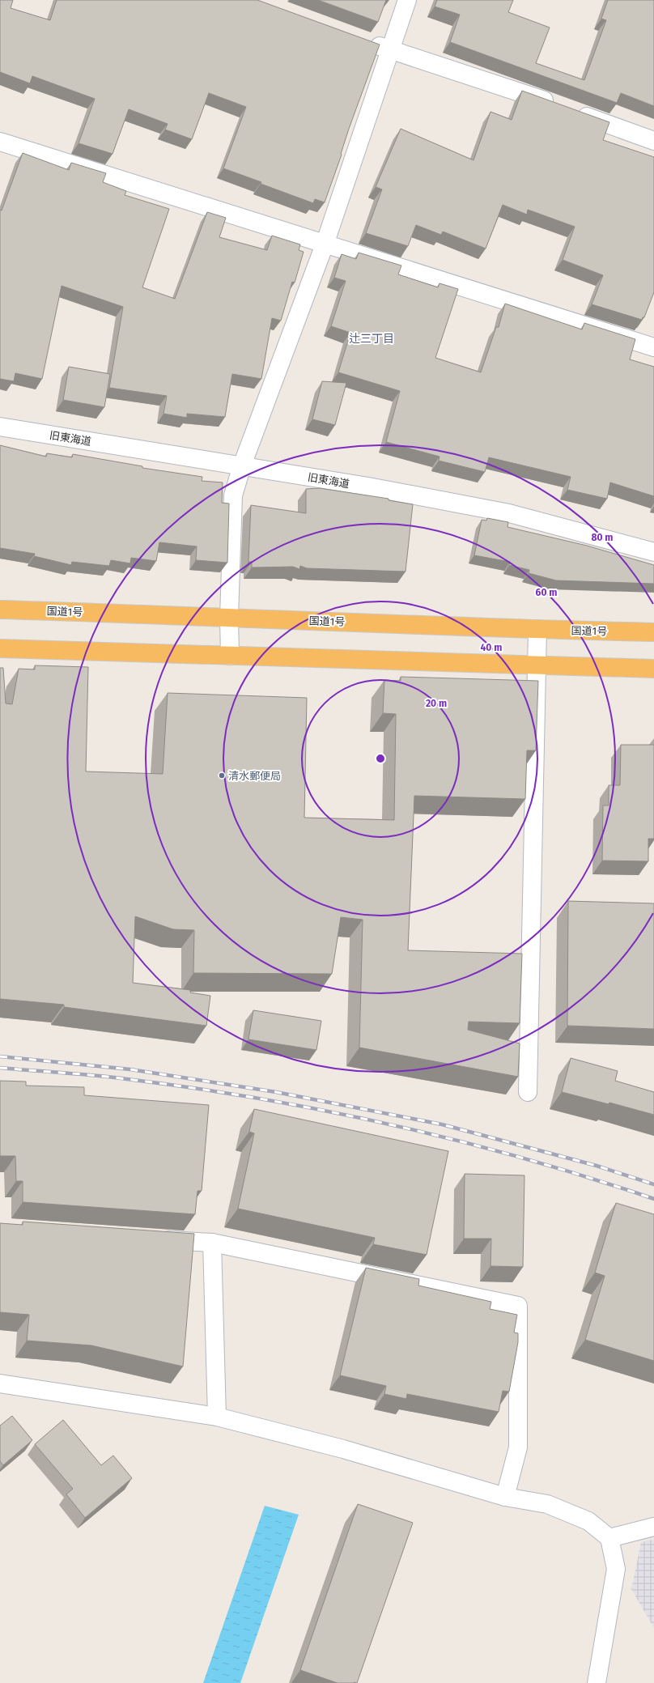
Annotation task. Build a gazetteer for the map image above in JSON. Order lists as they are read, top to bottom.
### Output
{
  "streets": {
    "highway": ["国道1号"],
    "street": ["旧東海道"]
  },
  "districts": ["辻三丁目"],
  "places": ["清水郵便局"],
  "rings": [
    "80 m",
    "60 m",
    "40 m",
    "20 m"
  ]
}
